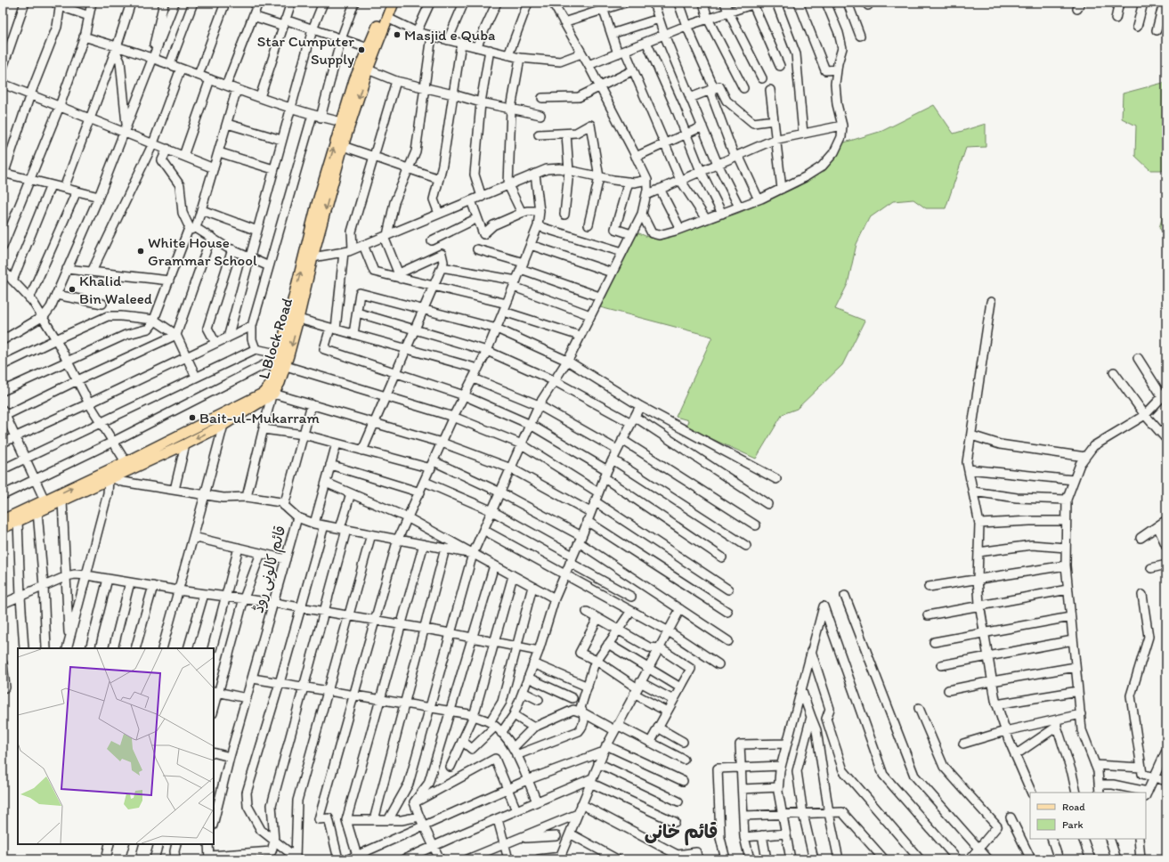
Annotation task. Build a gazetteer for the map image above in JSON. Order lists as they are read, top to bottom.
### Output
{
  "streets": {
    "main road": ["L Block Road"],
    "street": ["قائم کالونی روڈ"]
  },
  "crossings": [
    ["L Block Road", "قائم کالونی روڈ"]
  ],
  "districts": ["قائم خانى"],
  "places": [
    "Masjid e Quba",
    "Star Cumputer Supply",
    "White House Grammar School",
    "Khalid Bin Waleed",
    "Bait-ul-Mukarram"
  ],
  "legend": ["Road", "Park"]
}
